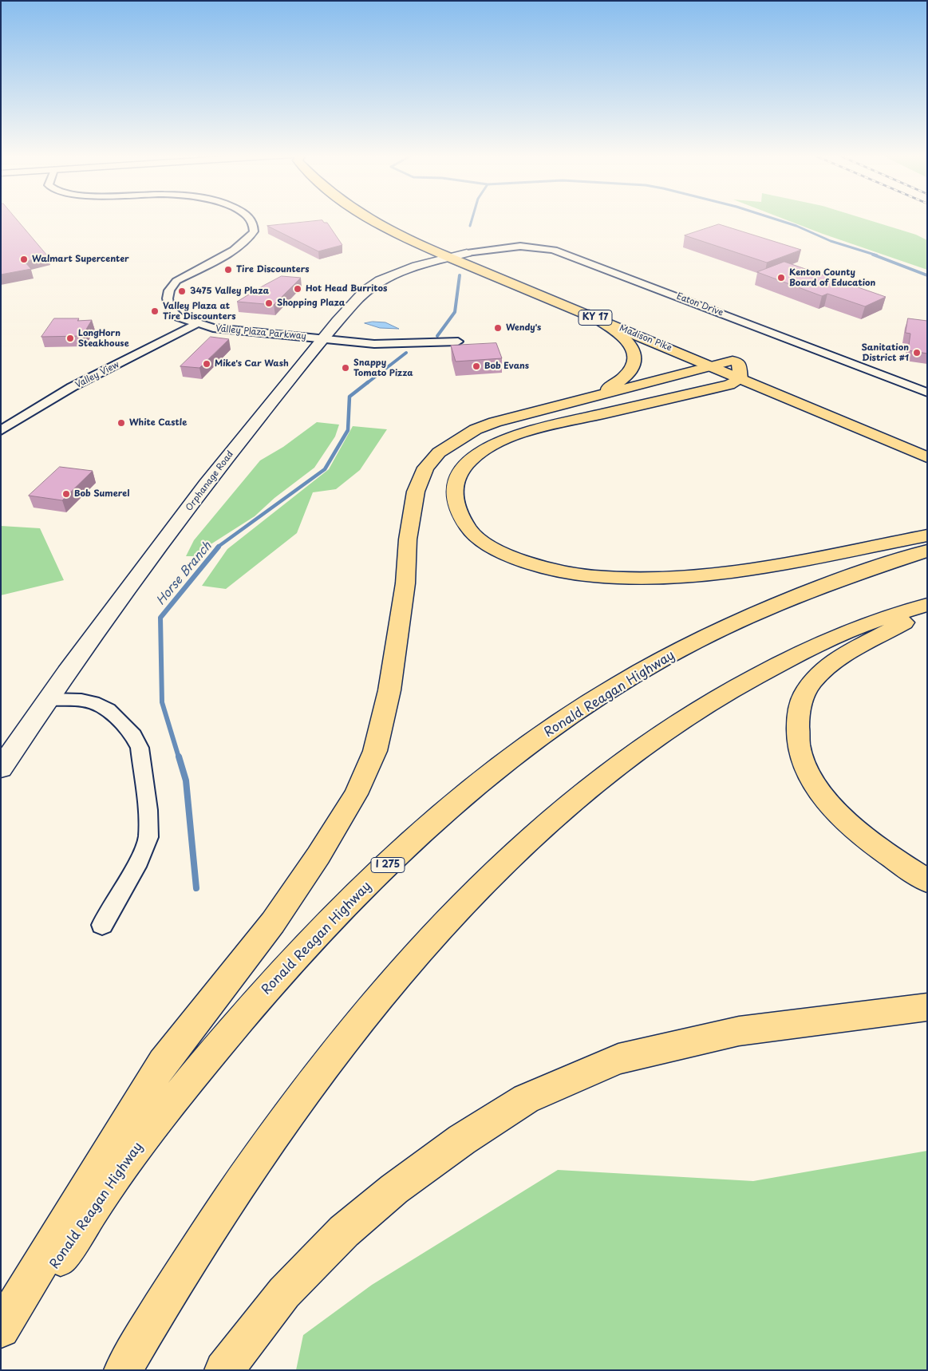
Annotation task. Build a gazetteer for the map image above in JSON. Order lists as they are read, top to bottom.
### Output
{
  "streets": {
    "main road": [
      "KY 17",
      "Madison Pike",
      "Orphanage Road",
      "Ronald Reagan Highway",
      "I 275"
    ],
    "street": ["Eaton Drive", "Valley Plaza Parkway", "Valley View"]
  },
  "crossings": [
    ["Eaton Drive", "Madison Pike"],
    ["Eaton Drive", "Orphanage Road"],
    ["Valley Plaza Parkway", "Valley View"],
    ["Valley Plaza Parkway", "Orphanage Road"],
    ["Madison Pike", "Orphanage Road"]
  ],
  "water": ["Horse Branch"],
  "places": [
    "Walmart Supercenter",
    "Tire Discounters",
    "Kenton County Board of Education",
    "Hot Head Burritos",
    "3475 Valley Plaza",
    "Shopping Plaza",
    "Valley Plaza at Tire Discounters",
    "Wendy's",
    "LongHorn Steakhouse",
    "Sanitation District #1",
    "Mike's Car Wash",
    "Bob Evans",
    "Snappy Tomato Pizza",
    "White Castle",
    "Bob Sumerel"
  ]
}
